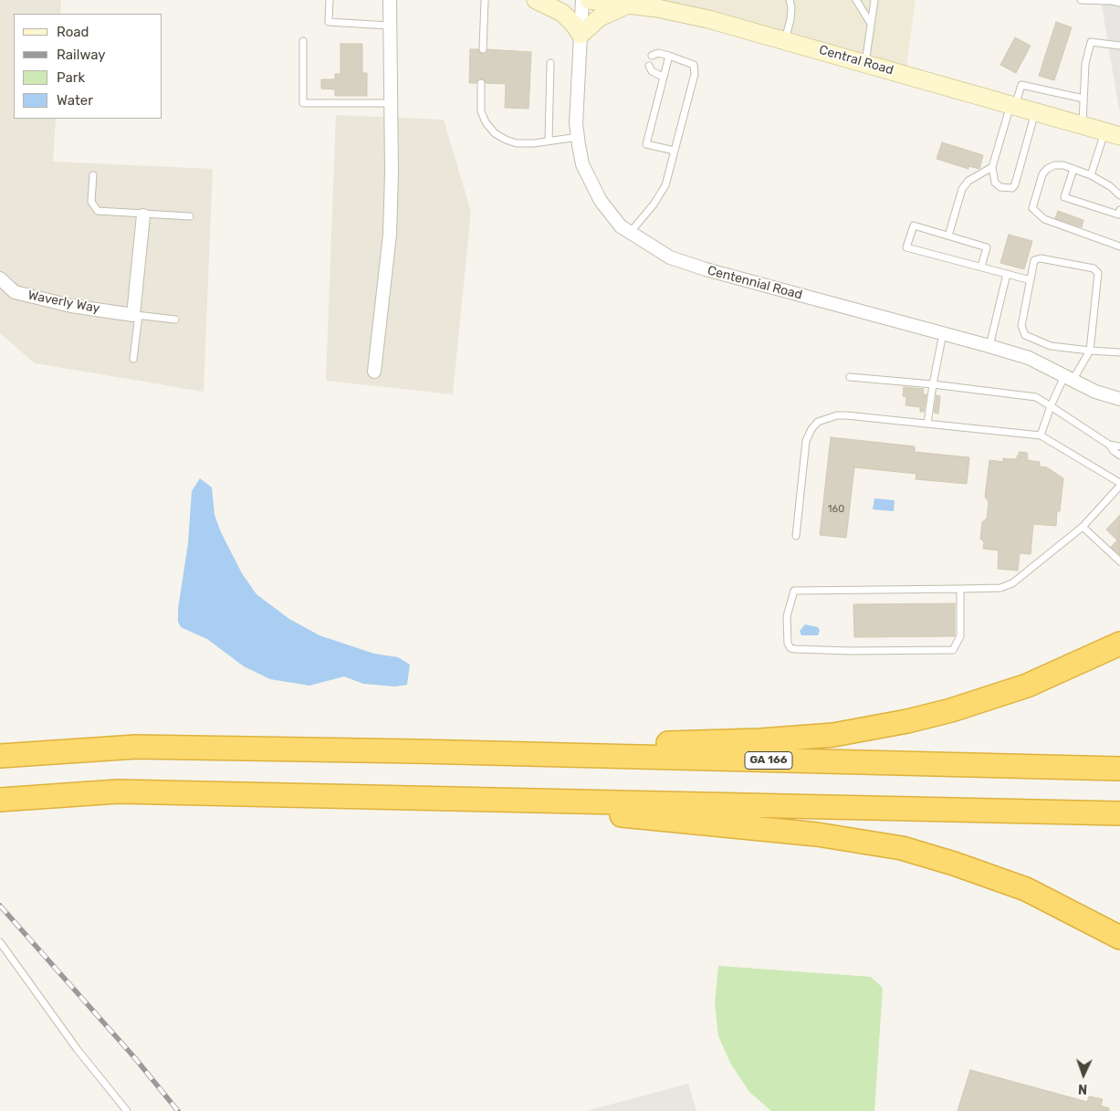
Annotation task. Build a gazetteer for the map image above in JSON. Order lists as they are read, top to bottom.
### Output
{
  "streets": {
    "highway": ["GA 166"],
    "street": ["Central Road", "Centennial Road", "Waverly Way"]
  },
  "house_numbers": ["160"],
  "legend": [
    "Road",
    "Railway",
    "Park",
    "Water"
  ],
  "north": "bottom"
}
